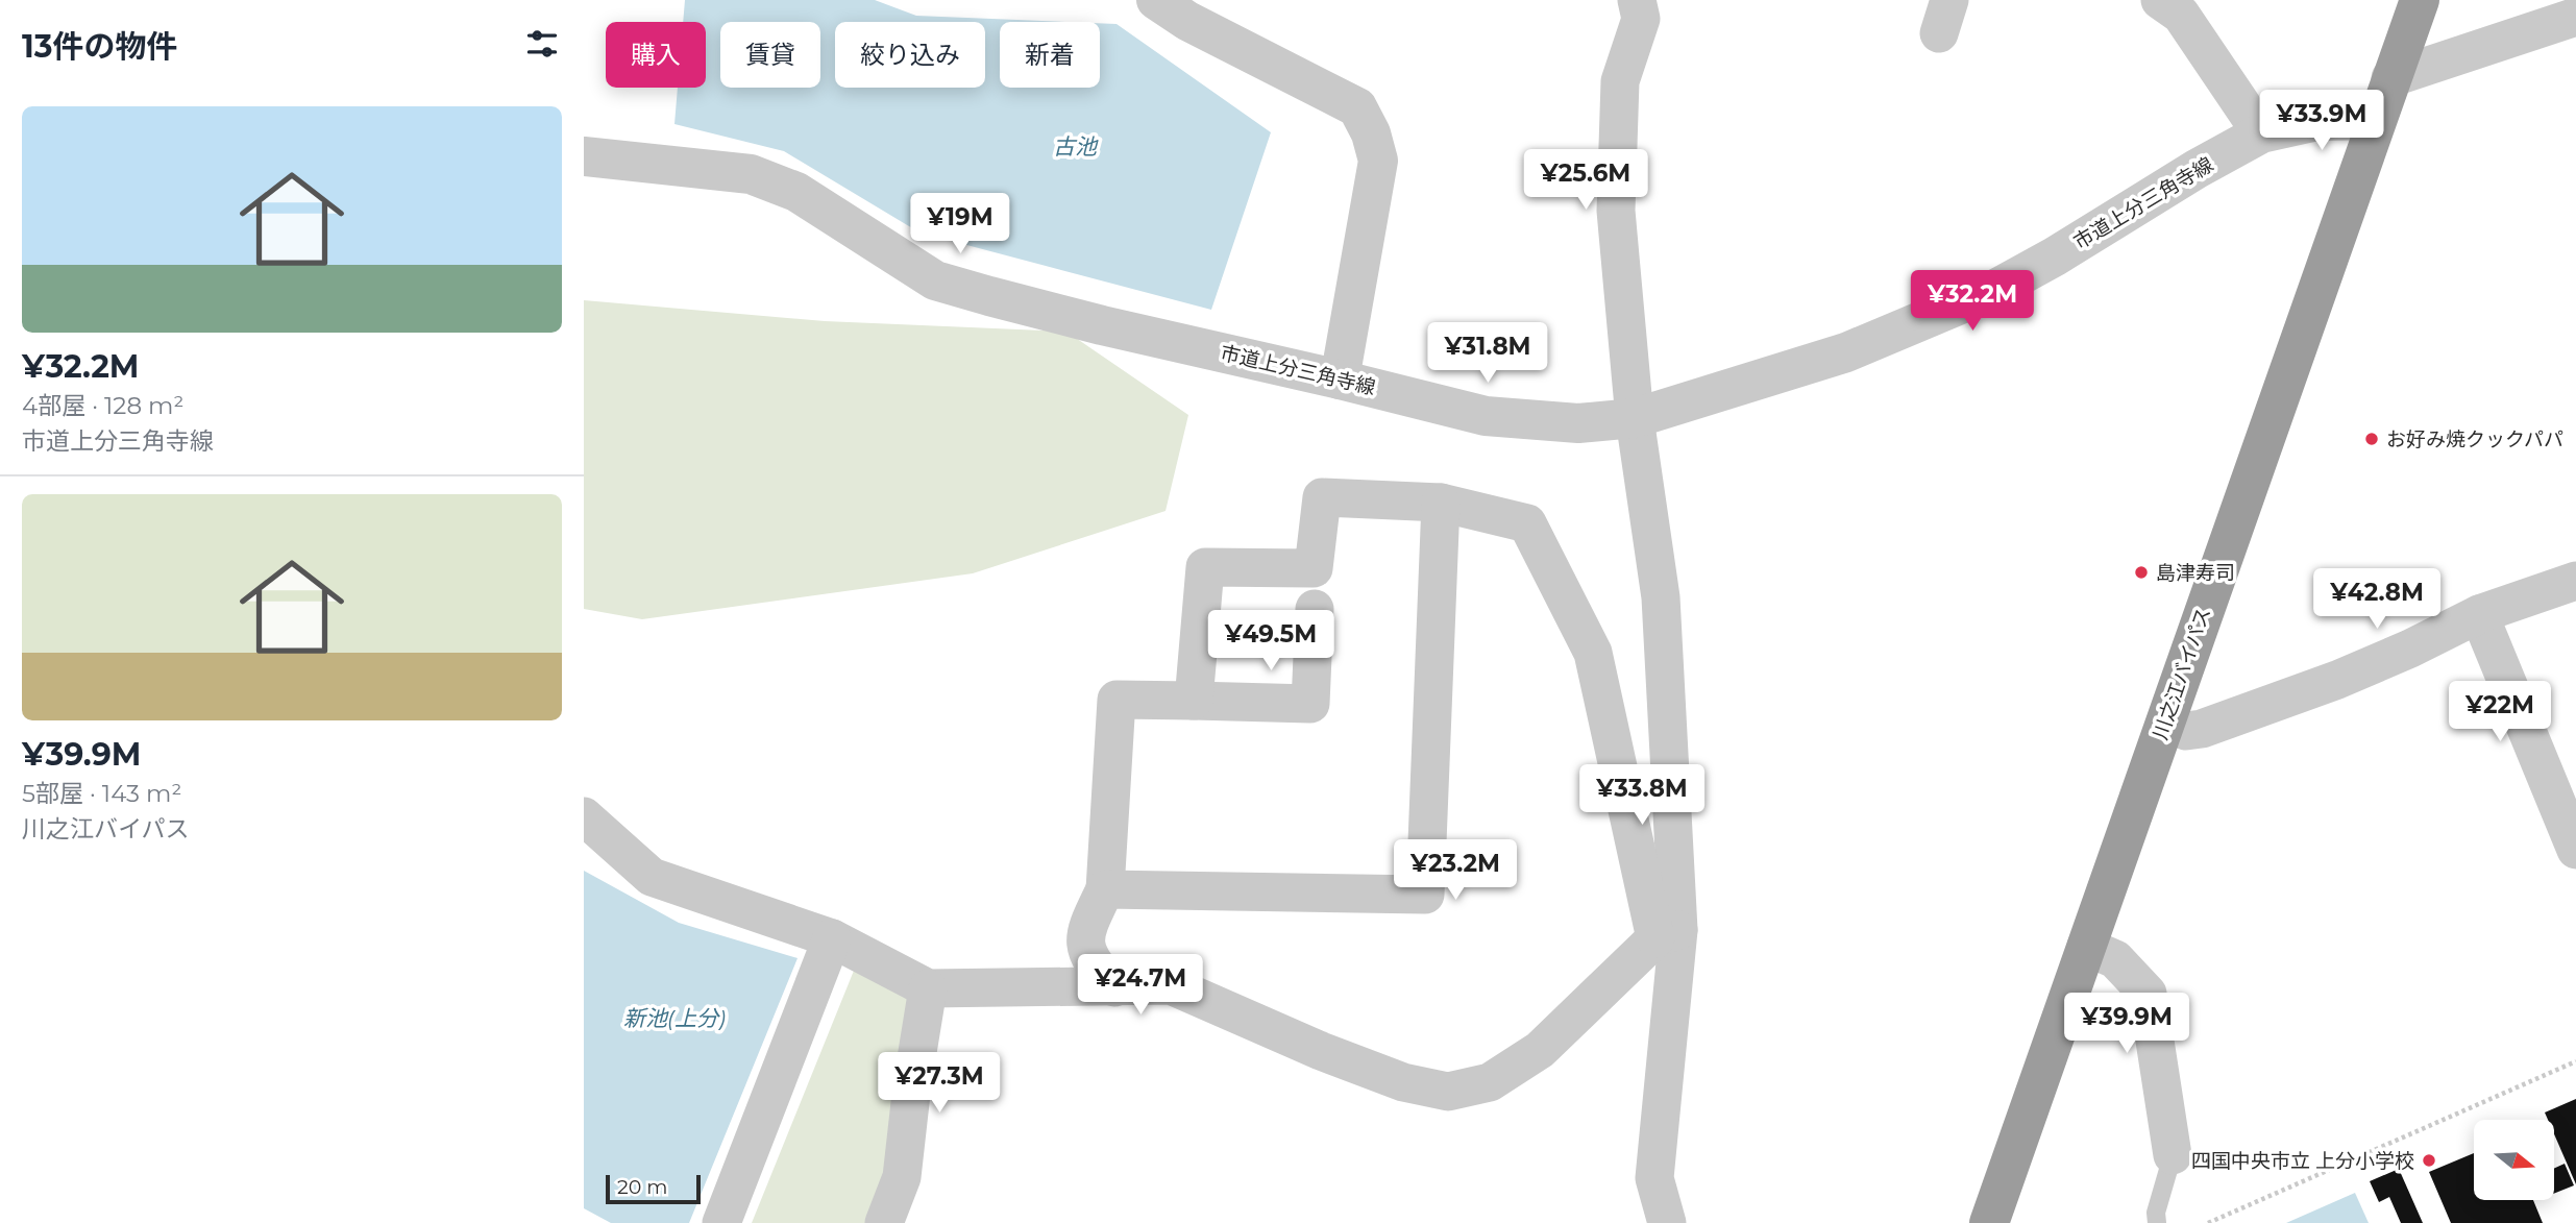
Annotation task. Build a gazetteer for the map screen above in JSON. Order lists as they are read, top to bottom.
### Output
{
  "streets": {
    "highway": ["川之江バイパス"],
    "street": ["市道上分三角寺線"]
  },
  "crossings": [
    ["市道上分三角寺線", "川之江バイパス"]
  ],
  "water": ["古池", "新池(上分)"],
  "places": ["お好み焼クックパパ", "島津寿司", "四国中央市立 上分小学校"],
  "scale_bar": "20 m",
  "north": "right",
  "page": {
    "heading": "13件の物件",
    "chip": [
      "購入",
      "賃貸",
      "絞り込み",
      "新着"
    ],
    "list": [
      {
        "name": "¥32.2M",
        "note": "4部屋 · 128 m² · 市道上分三角寺線"
      },
      {
        "name": "¥39.9M",
        "note": "5部屋 · 143 m² · 川之江バイパス"
      }
    ],
    "price": [
      "¥33.9M",
      "¥25.6M",
      "¥19M",
      "¥32.2M",
      "¥31.8M",
      "¥42.8M",
      "¥49.5M",
      "¥22M",
      "¥33.8M",
      "¥23.2M",
      "¥24.7M",
      "¥39.9M",
      "¥27.3M"
    ],
    "scale": "20 m"
  }
}
